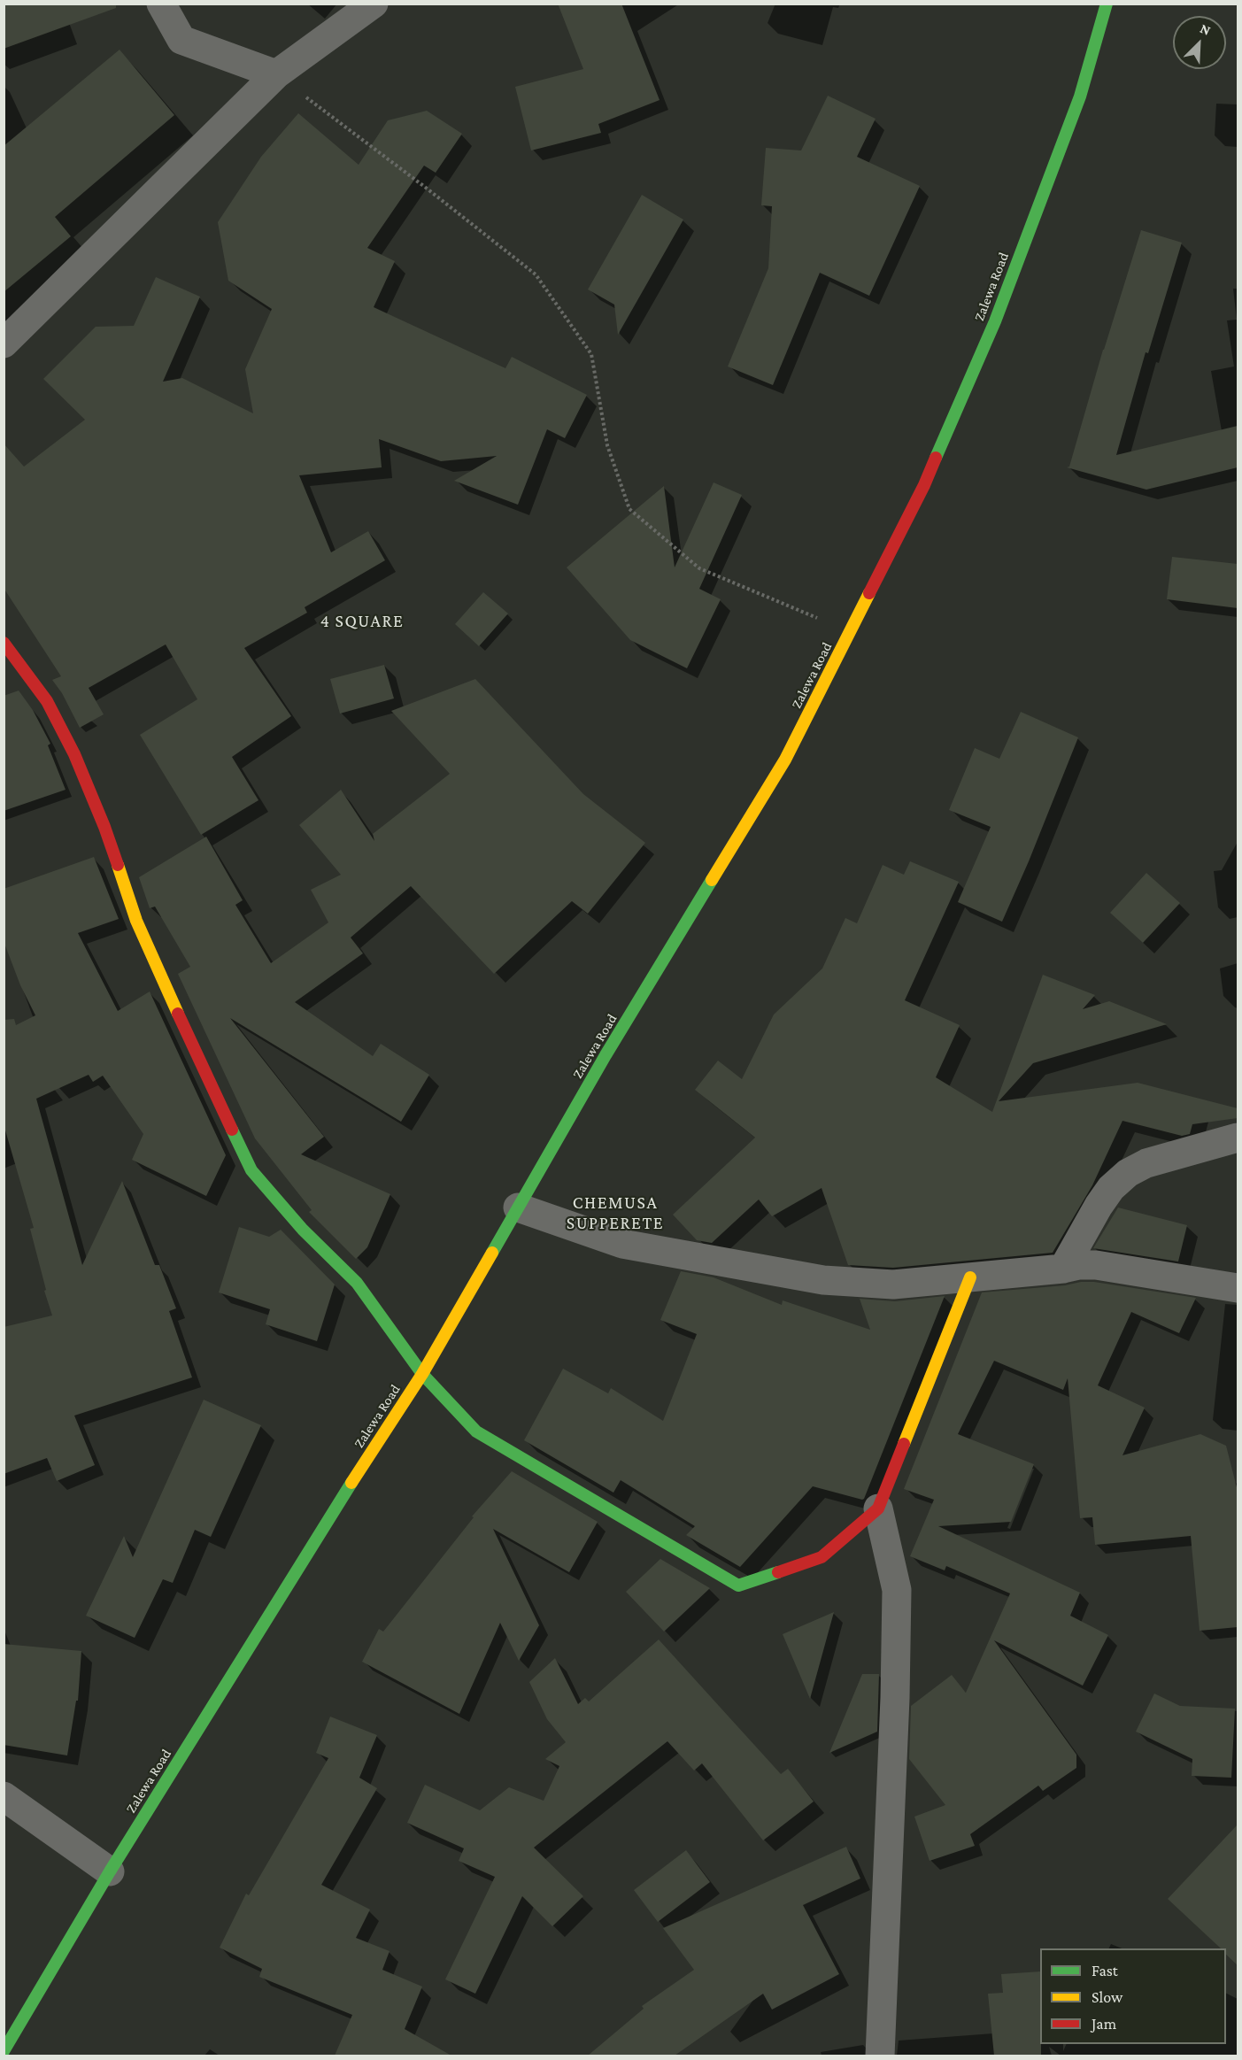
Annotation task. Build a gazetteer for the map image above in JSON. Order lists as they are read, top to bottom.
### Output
{
  "streets": {
    "main road": ["Zalewa Road"]
  },
  "districts": ["4 SQUARE", "CHEMUSA SUPPERETE"],
  "legend": ["Fast", "Slow", "Jam"],
  "north": "top right"
}
